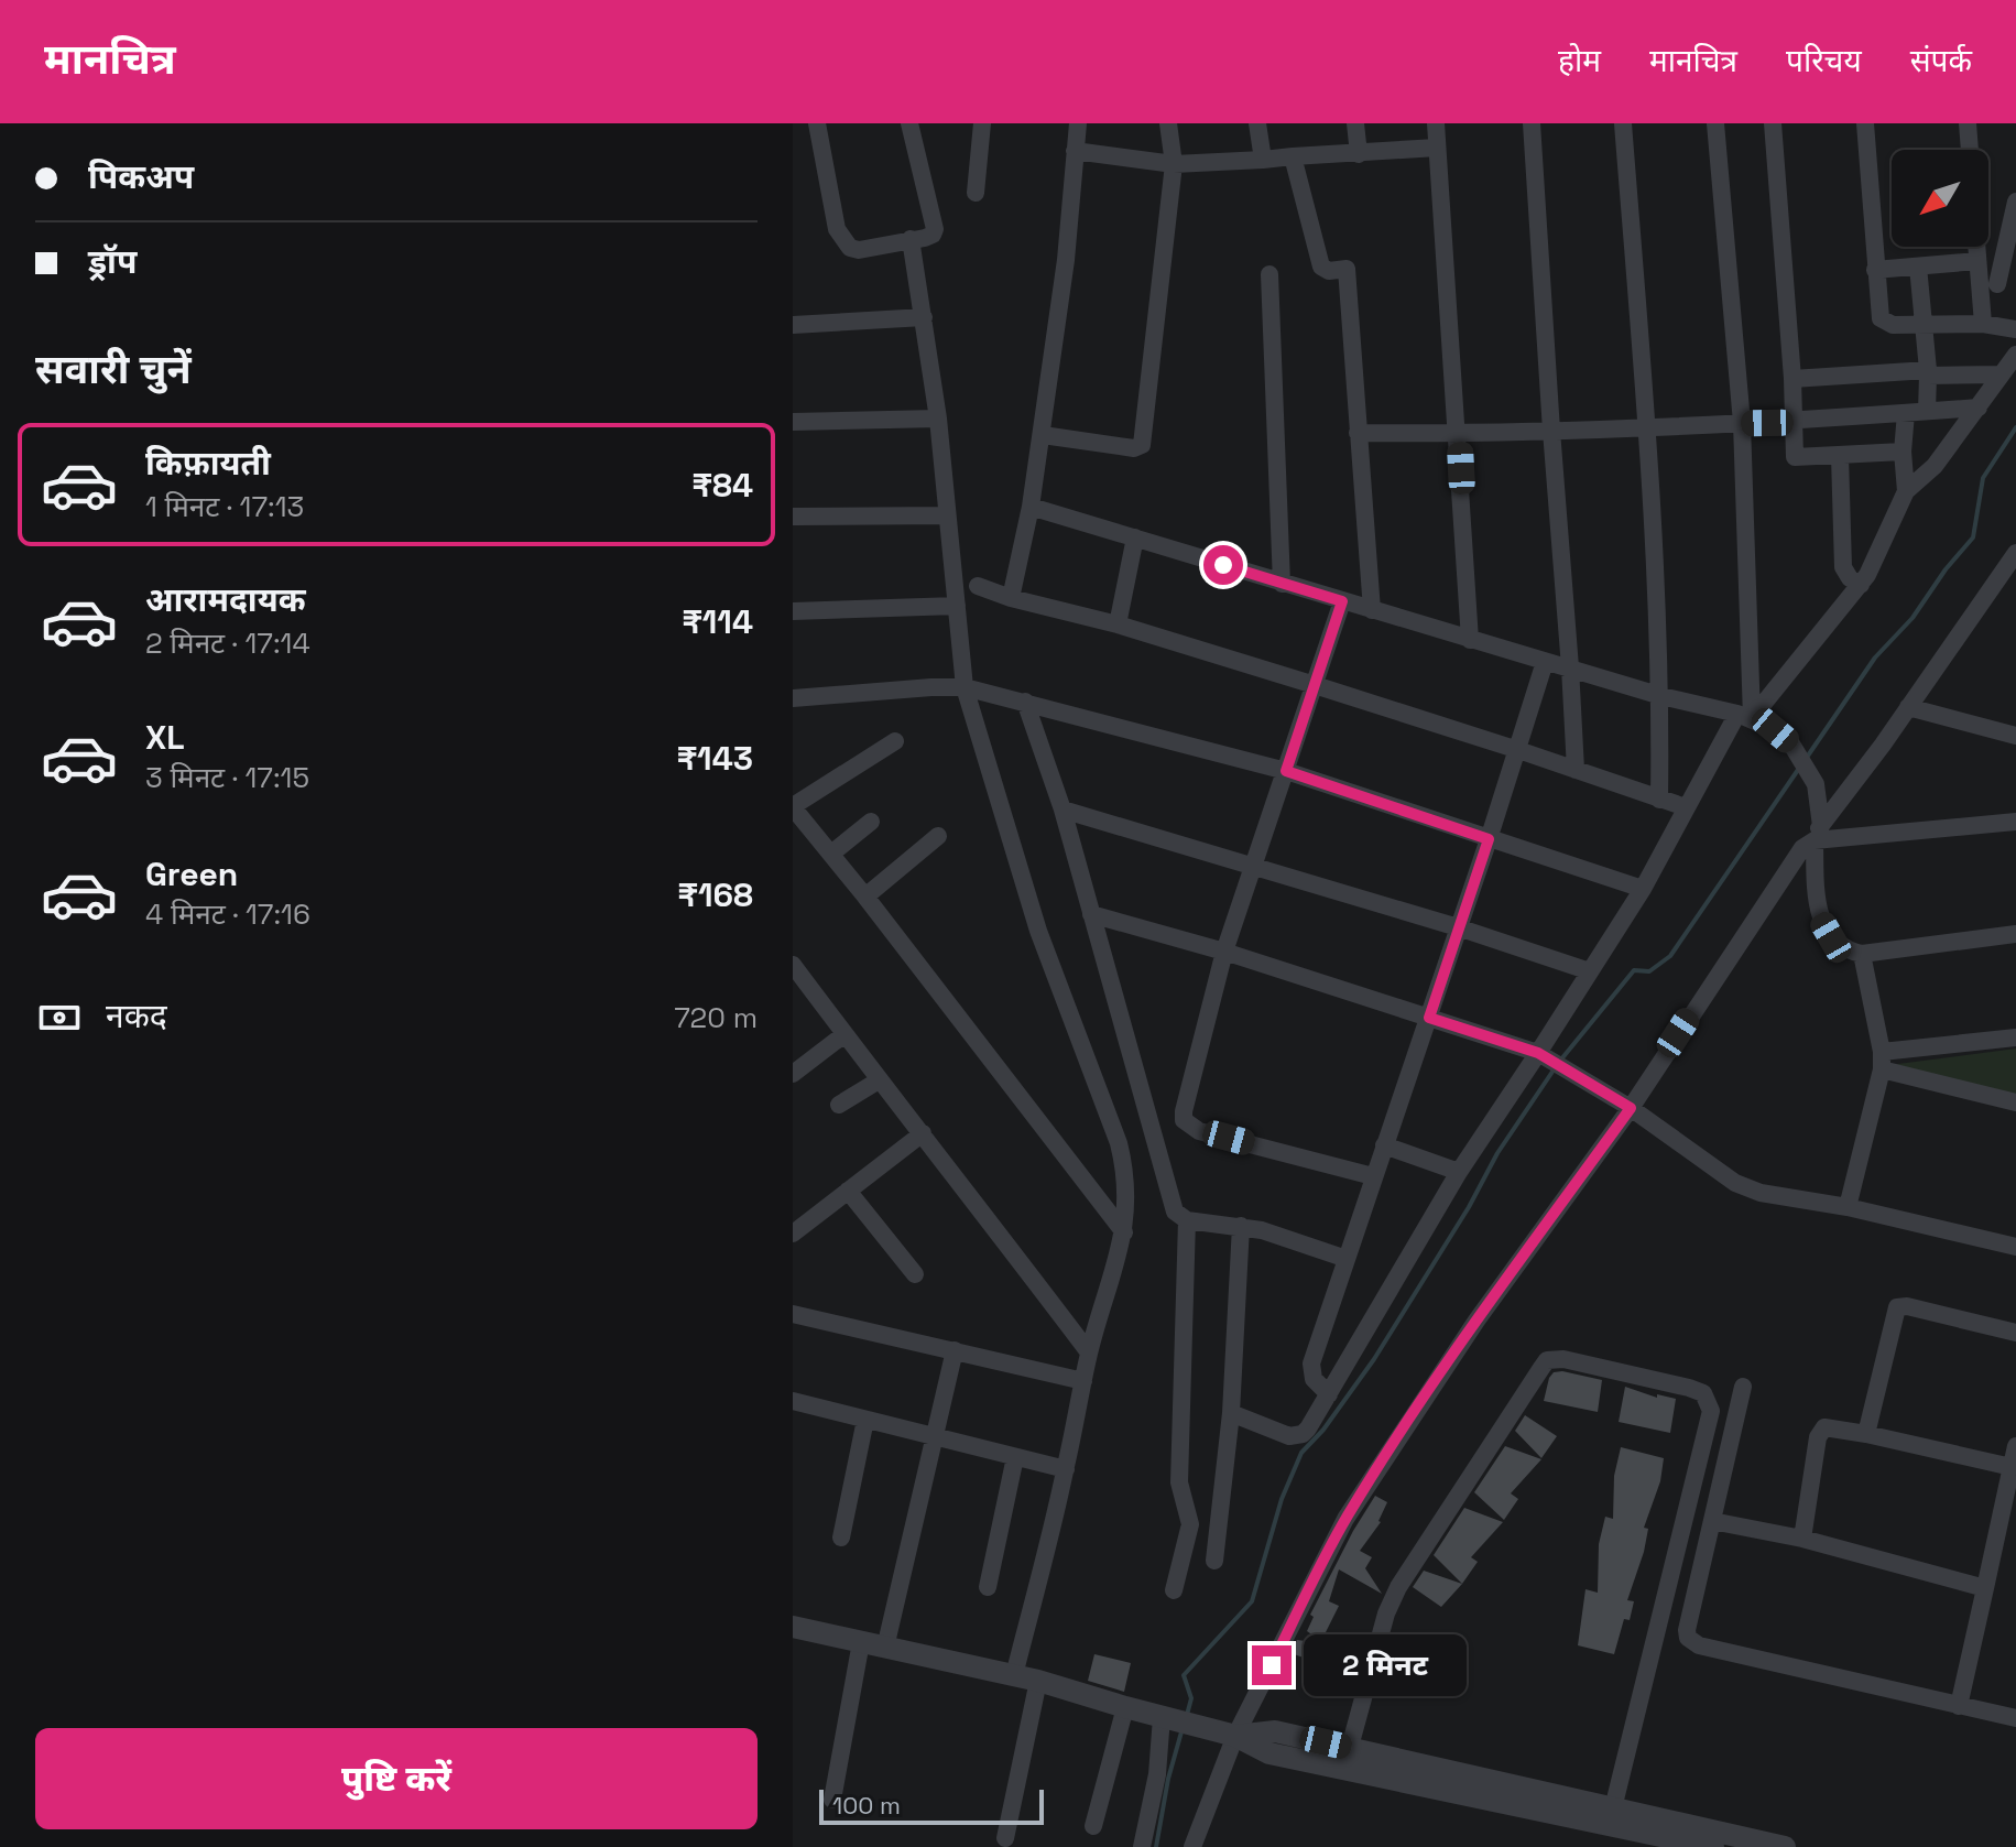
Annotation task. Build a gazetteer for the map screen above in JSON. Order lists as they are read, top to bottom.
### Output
{
  "scale_bar": "100 m",
  "north": "bottom left",
  "page": {
    "header": "मानचित्र",
    "nav": [
      "होम",
      "मानचित्र",
      "परिचय",
      "संपर्क"
    ],
    "banner": ["पिकअप", "ड्रॉप"],
    "heading": "सवारी चुनें",
    "list": [
      {
        "name": "किफ़ायती",
        "note": "1 मिनट · 17:13",
        "value": "₹84"
      },
      {
        "name": "आरामदायक",
        "note": "2 मिनट · 17:14",
        "value": "₹114"
      },
      {
        "name": "XL",
        "note": "3 मिनट · 17:15",
        "value": "₹143"
      },
      {
        "name": "Green",
        "note": "4 मिनट · 17:16",
        "value": "₹168"
      }
    ],
    "pay": ["नकद", "720 m"],
    "bubble": "2 मिनट",
    "buttons": "पुष्टि करें",
    "scale": "100 m"
  }
}
